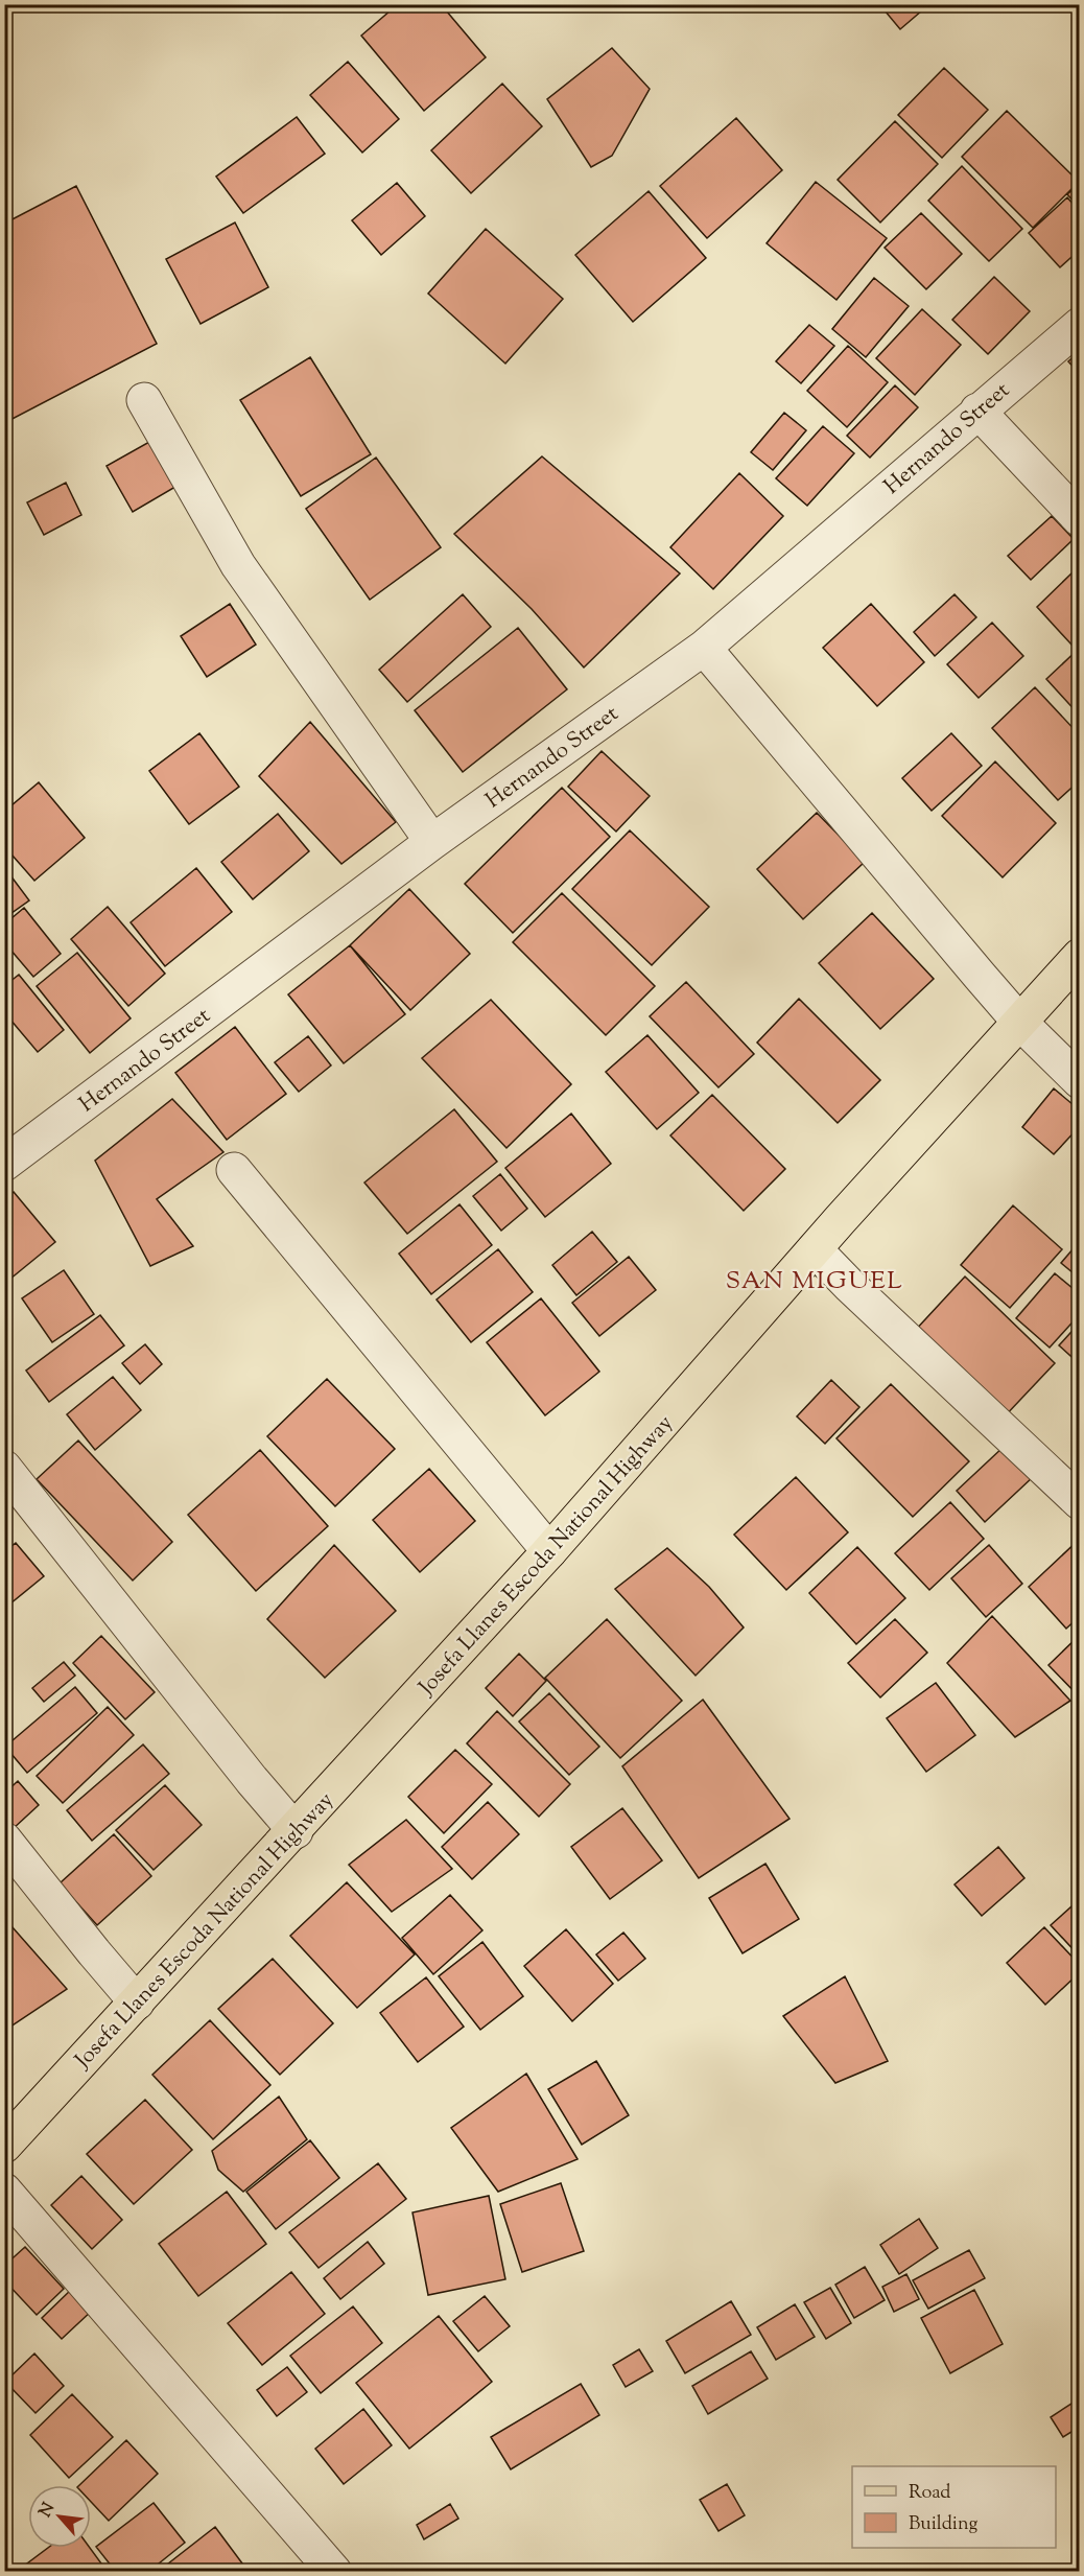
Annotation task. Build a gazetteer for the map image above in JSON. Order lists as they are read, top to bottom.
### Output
{
  "streets": {
    "main road": ["Josefa Llanes Escoda National Highway"],
    "street": ["Hernando Street"]
  },
  "districts": ["SAN MIGUEL"],
  "legend": ["Road", "Building"],
  "north": "top left"
}
